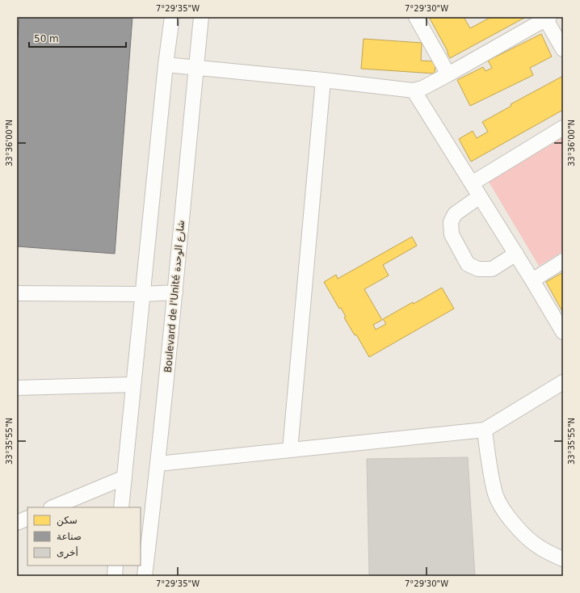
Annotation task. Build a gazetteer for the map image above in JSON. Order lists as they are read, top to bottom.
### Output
{
  "streets": {
    "street": ["Boulevard de l'Unité شارع الوحدة"]
  },
  "legend": ["سكن", "صناعة", "أخرى"],
  "scale_bar": "50 m",
  "coordinates": [
    "7°29'35\"W",
    "7°29'30\"W",
    "33°36'00\"N",
    "33°35'55\"N"
  ]
}
